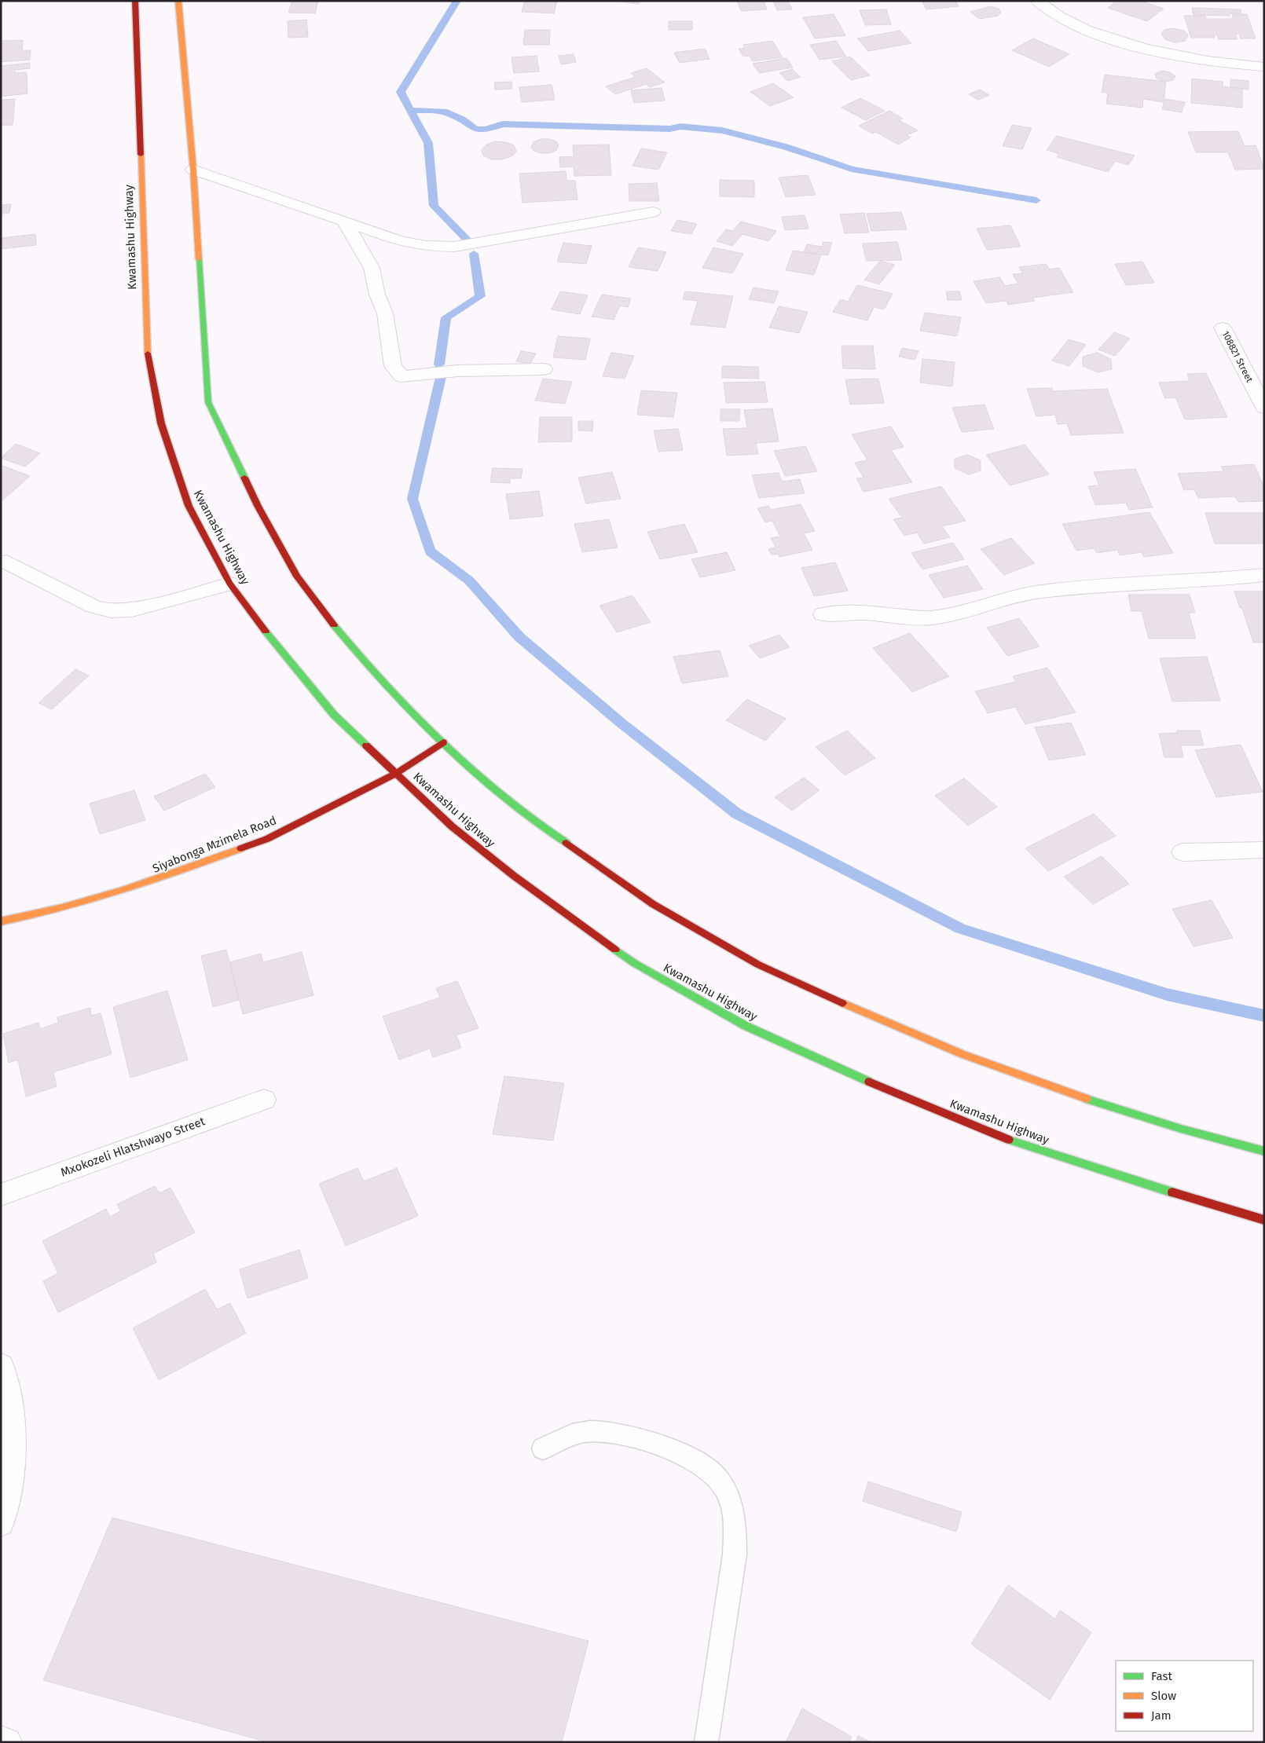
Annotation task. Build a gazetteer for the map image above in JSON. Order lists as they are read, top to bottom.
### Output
{
  "streets": {
    "main road": ["Kwamashu Highway", "Siyabonga Mzimela Road"],
    "street": ["108821 Street", "Mxokozeli Hlatshwayo Street"]
  },
  "crossings": [
    ["Kwamashu Highway", "Siyabonga Mzimela Road"]
  ],
  "legend": ["Fast", "Slow", "Jam"]
}
